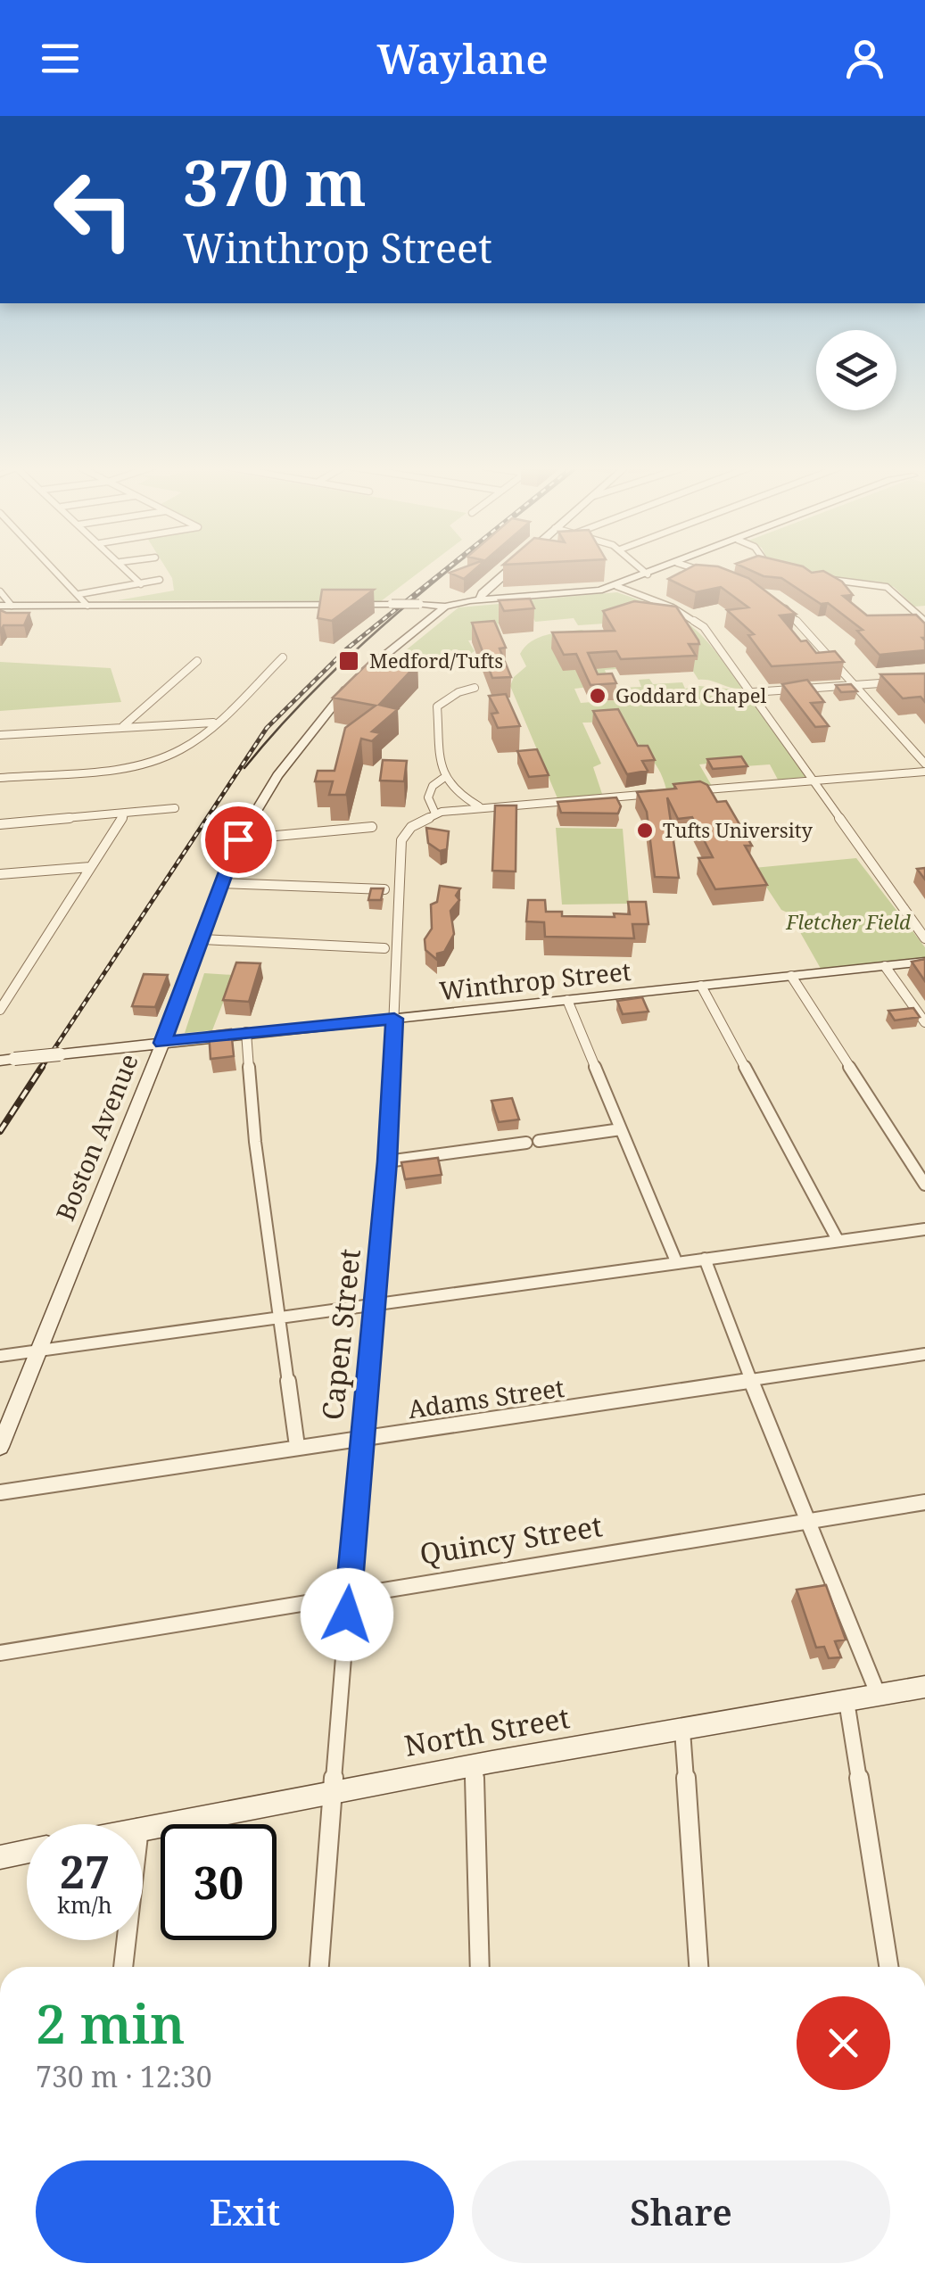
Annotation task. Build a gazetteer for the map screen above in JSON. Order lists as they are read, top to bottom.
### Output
{
  "streets": {
    "street": [
      "Winthrop Street",
      "Boston Avenue",
      "Capen Street",
      "Adams Street",
      "Quincy Street",
      "North Street"
    ]
  },
  "crossings": [
    ["Winthrop Street", "Boston Avenue"],
    ["Winthrop Street", "Capen Street"],
    ["Capen Street", "Adams Street"],
    ["Capen Street", "Quincy Street"],
    ["Capen Street", "North Street"]
  ],
  "parks": ["Fletcher Field"],
  "places": {
    "transit": ["Medford/Tufts"],
    "other": ["Goddard Chapel", "Tufts University"]
  },
  "page": {
    "header": "Waylane",
    "turn": ["370 m", "Winthrop Street"],
    "speed": "27 km/h",
    "limit": "30",
    "heading": ["2 min", "730 m · 12:30"],
    "buttons": ["Exit", "Share"]
  }
}
